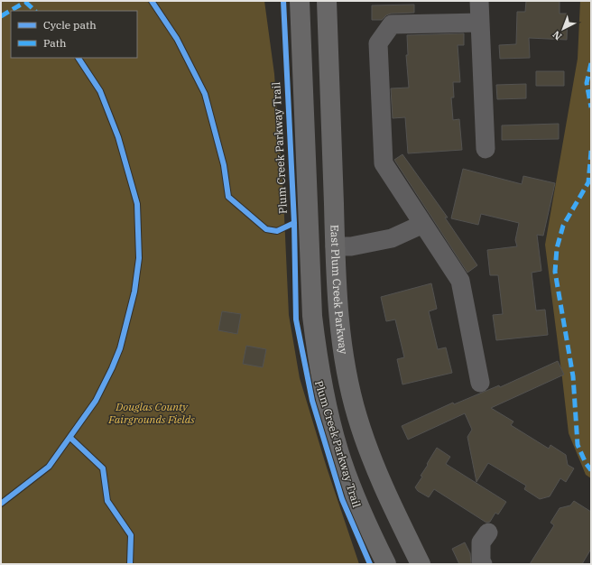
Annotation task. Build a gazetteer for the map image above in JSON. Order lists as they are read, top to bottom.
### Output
{
  "streets": {
    "main road": ["East Plum Creek Parkway"],
    "cycle path": ["Plum Creek Parkway Trail"]
  },
  "parks": ["Douglas County Fairgrounds Fields"],
  "legend": ["Cycle path", "Path"],
  "north": "bottom left"
}
